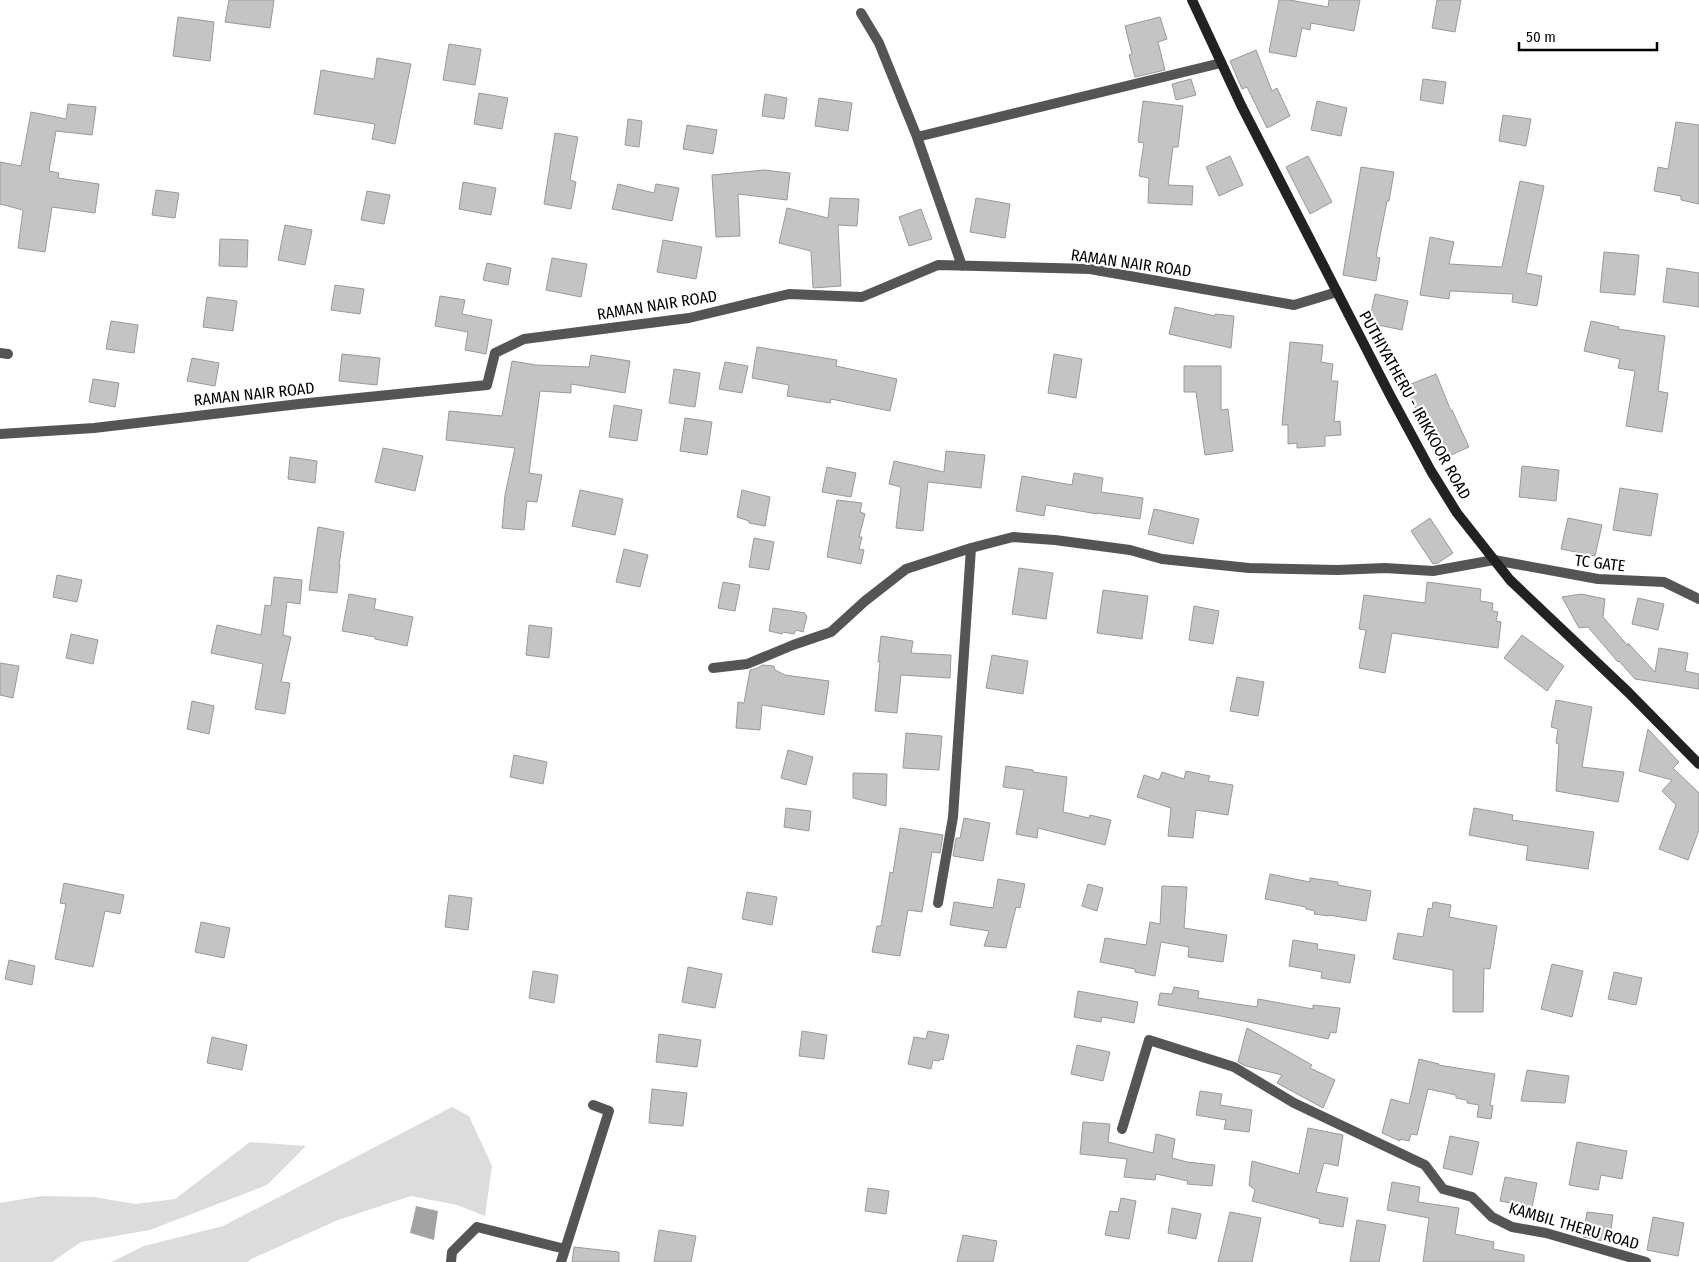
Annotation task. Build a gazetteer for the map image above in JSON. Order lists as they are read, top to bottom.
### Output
{
  "streets": {
    "main road": ["PUTHIYATHERU - IRIKKOOR ROAD"],
    "street": ["RAMAN NAIR ROAD", "TC GATE", "KAMBIL THERU ROAD"]
  },
  "crossings": [
    ["RAMAN NAIR ROAD", "PUTHIYATHERU - IRIKKOOR ROAD"],
    ["PUTHIYATHERU - IRIKKOOR ROAD", "TC GATE"]
  ],
  "scale_bar": "50 m"
}
